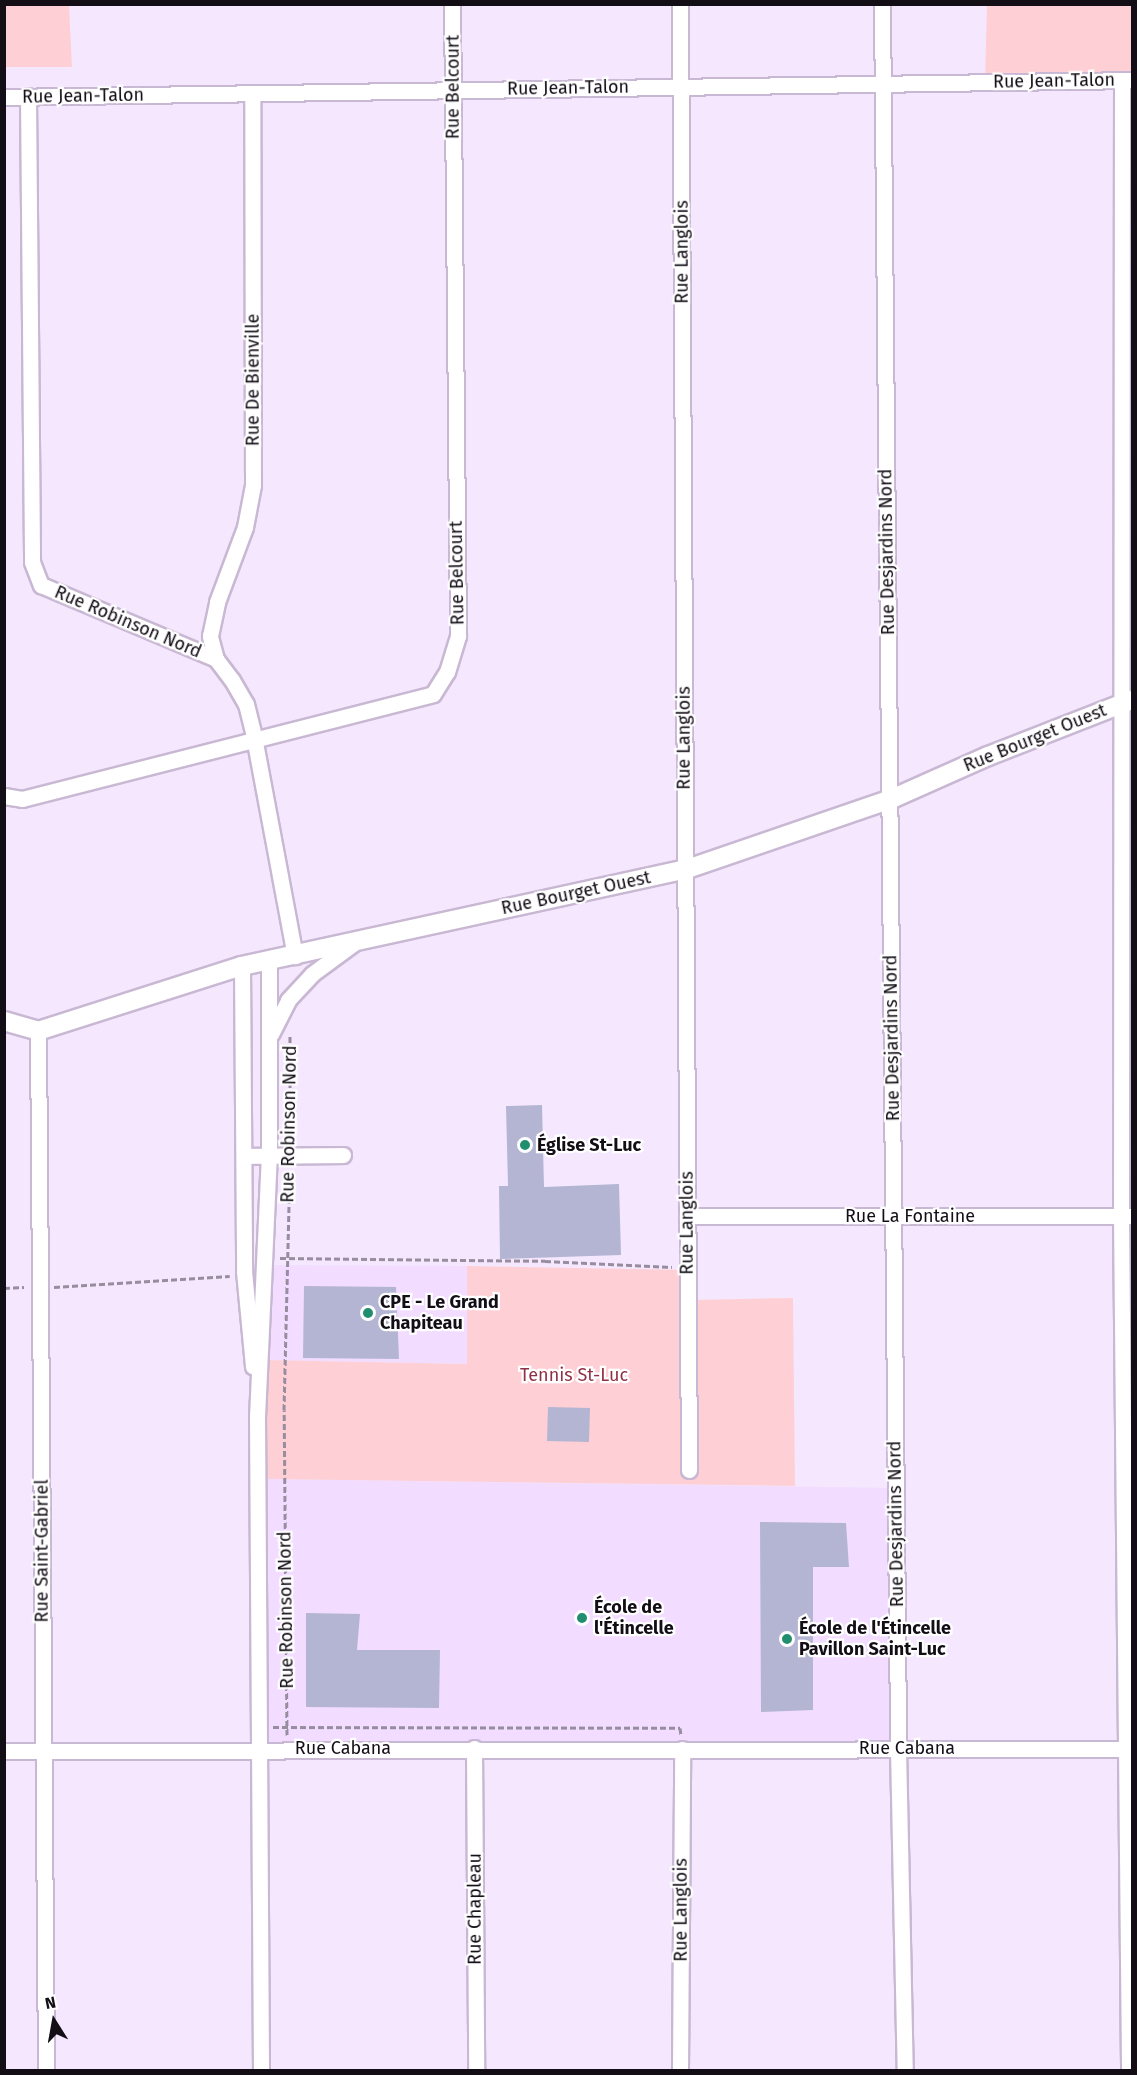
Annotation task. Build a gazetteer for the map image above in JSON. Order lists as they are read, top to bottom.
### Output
{
  "streets": {
    "street": [
      "Rue Jean-Talon",
      "Rue Belcourt",
      "Rue Langlois",
      "Rue De Bienville",
      "Rue Desjardins Nord",
      "Rue Robinson Nord",
      "Rue Bourget Ouest",
      "Rue La Fontaine",
      "Rue Saint-Gabriel",
      "Rue Cabana",
      "Rue Chapleau"
    ]
  },
  "crossings": [
    ["Rue Jean-Talon", "Rue Belcourt"],
    ["Rue Jean-Talon", "Rue Langlois"],
    ["Rue Jean-Talon", "Rue De Bienville"],
    ["Rue Jean-Talon", "Rue Desjardins Nord"],
    ["Rue Jean-Talon", "Rue Robinson Nord"],
    ["Rue Belcourt", "Rue Robinson Nord"],
    ["Rue Langlois", "Rue Bourget Ouest"],
    ["Rue Langlois", "Rue La Fontaine"],
    ["Rue Langlois", "Rue Cabana"],
    ["Rue De Bienville", "Rue Robinson Nord"],
    ["Rue Desjardins Nord", "Rue Bourget Ouest"],
    ["Rue Desjardins Nord", "Rue La Fontaine"],
    ["Rue Desjardins Nord", "Rue Cabana"],
    ["Rue Robinson Nord", "Rue Bourget Ouest"],
    ["Rue Robinson Nord", "Rue Cabana"],
    ["Rue Bourget Ouest", "Rue Saint-Gabriel"],
    ["Rue Saint-Gabriel", "Rue Cabana"],
    ["Rue Cabana", "Rue Chapleau"]
  ],
  "parks": ["Tennis St-Luc"],
  "places": [
    "Église St-Luc",
    "CPE - Le Grand Chapiteau",
    "École de l'Étincelle",
    "École de l'Étincelle Pavillon Saint-Luc"
  ],
  "north": "top"
}
